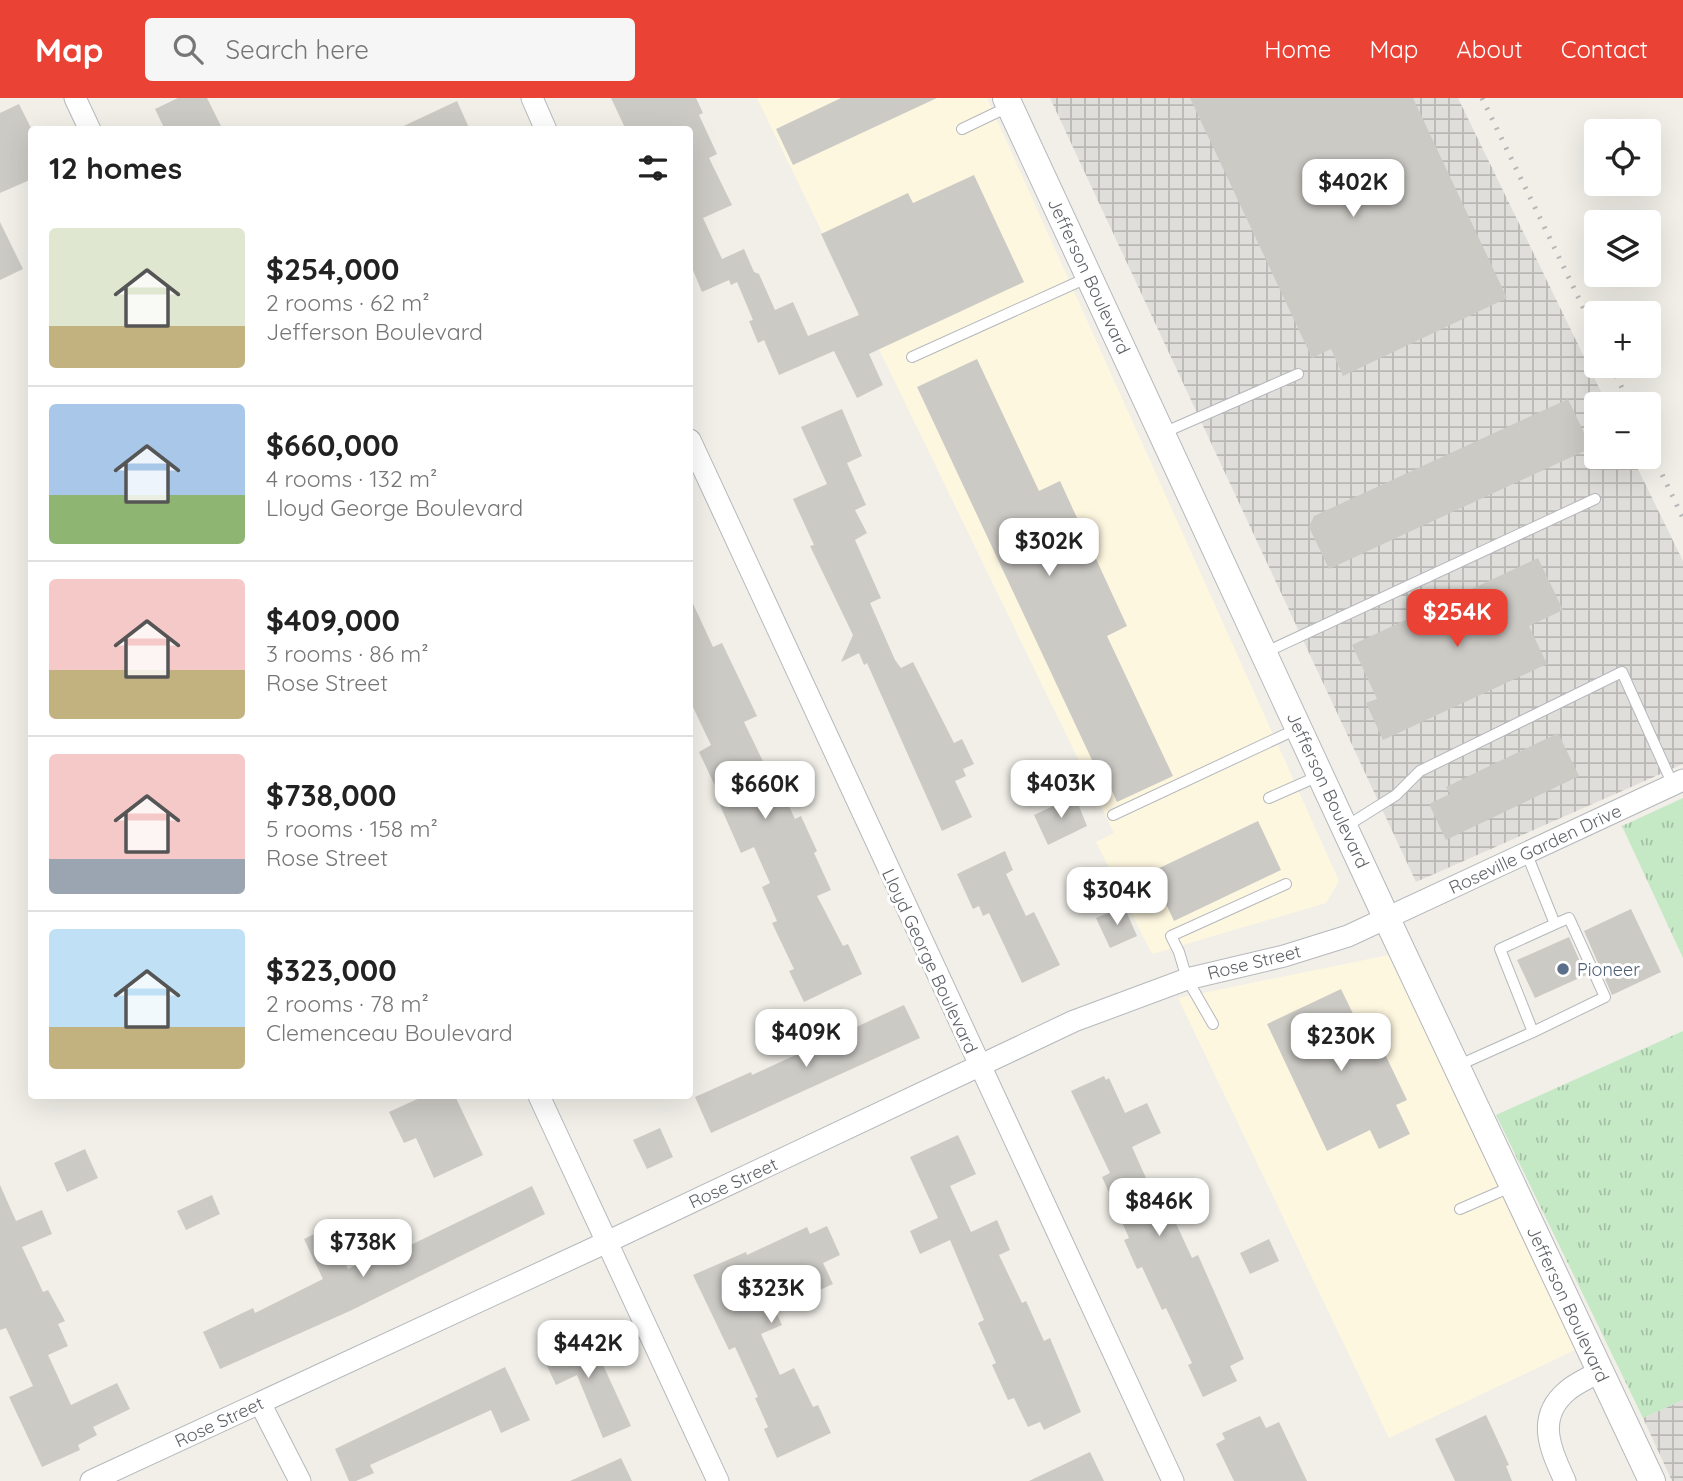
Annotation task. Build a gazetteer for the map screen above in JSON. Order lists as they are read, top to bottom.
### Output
{
  "streets": {
    "street": [
      "Jefferson Boulevard",
      "Roseville Garden Drive",
      "Lloyd George Boulevard",
      "Rose Street"
    ]
  },
  "crossings": [
    ["Jefferson Boulevard", "Roseville Garden Drive"],
    ["Jefferson Boulevard", "Rose Street"],
    ["Roseville Garden Drive", "Rose Street"],
    ["Lloyd George Boulevard", "Rose Street"]
  ],
  "places": ["Pioneer"],
  "page": {
    "header": "Map",
    "search": "Search here",
    "nav": [
      "Home",
      "Map",
      "About",
      "Contact"
    ],
    "map_buttons": ["+", "−"],
    "heading": "12 homes",
    "price": [
      "$402K",
      "$302K",
      "$254K",
      "$403K",
      "$660K",
      "$304K",
      "$409K",
      "$230K",
      "$846K",
      "$738K",
      "$323K",
      "$442K"
    ],
    "list": [
      {
        "name": "$254,000",
        "note": "2 rooms · 62 m² · Jefferson Boulevard"
      },
      {
        "name": "$660,000",
        "note": "4 rooms · 132 m² · Lloyd George Boulevard"
      },
      {
        "name": "$409,000",
        "note": "3 rooms · 86 m² · Rose Street"
      },
      {
        "name": "$738,000",
        "note": "5 rooms · 158 m² · Rose Street"
      },
      {
        "name": "$323,000",
        "note": "2 rooms · 78 m² · Clemenceau Boulevard"
      }
    ]
  }
}
